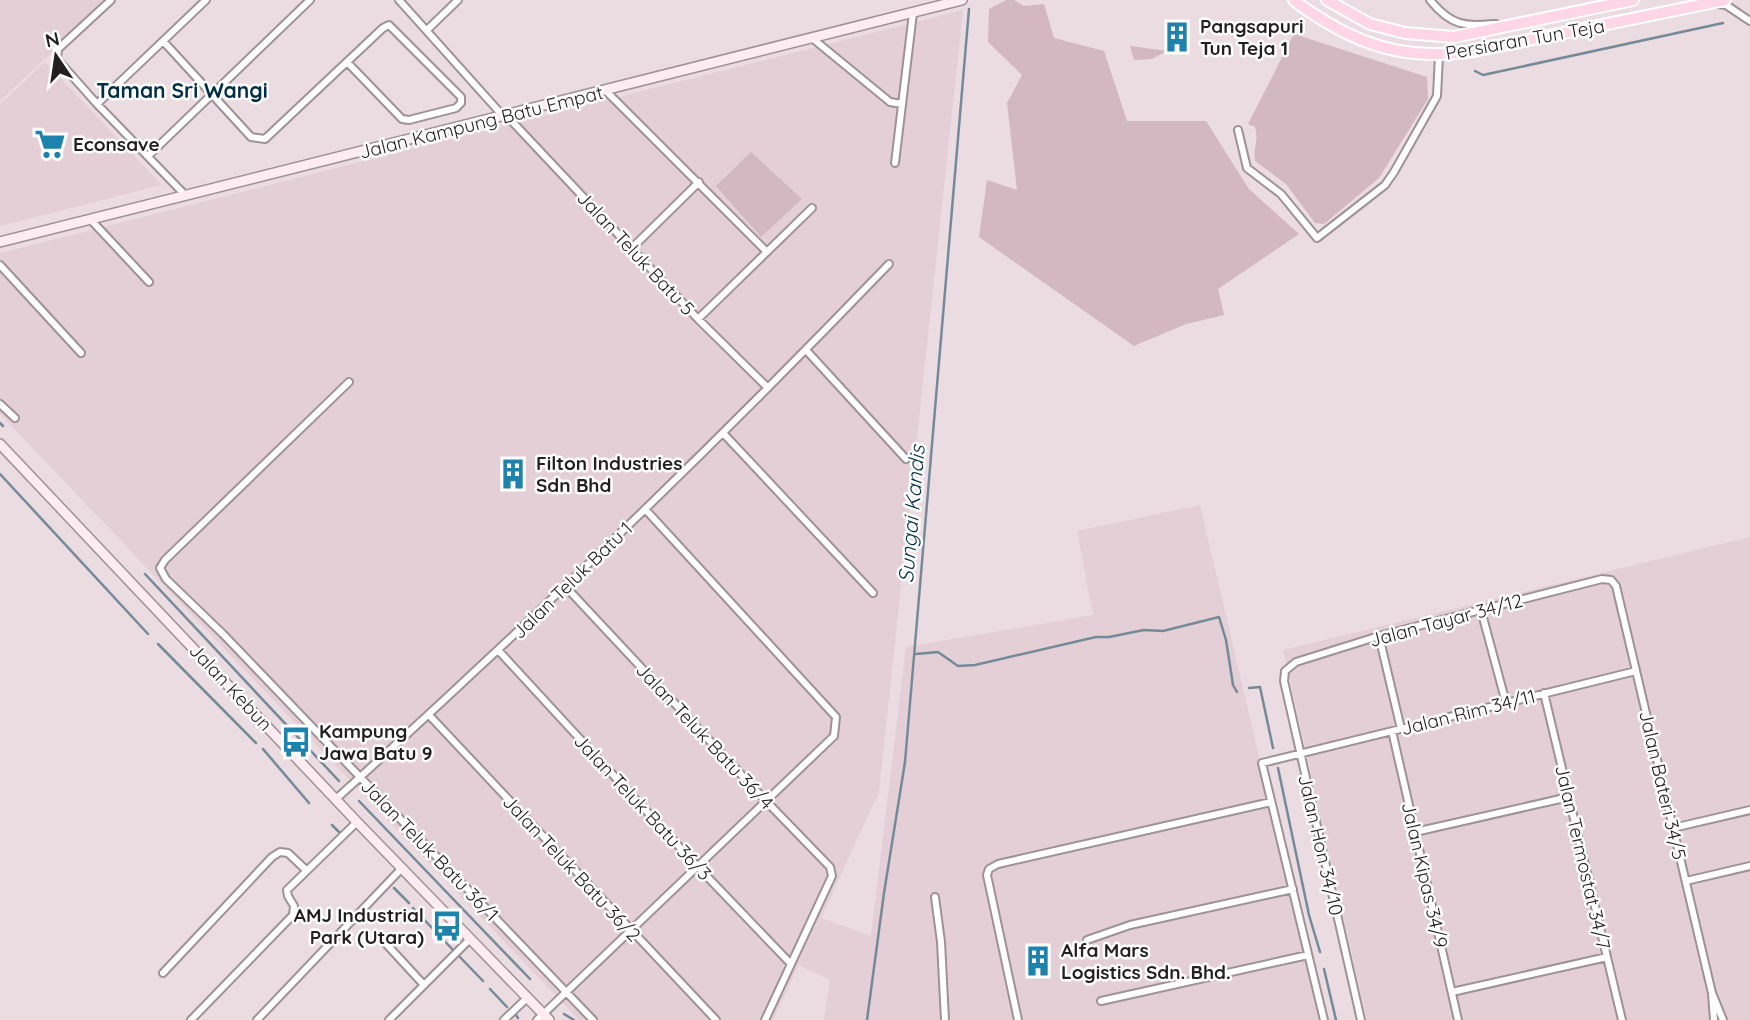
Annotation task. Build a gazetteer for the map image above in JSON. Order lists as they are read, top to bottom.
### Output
{
  "streets": {
    "main road": ["Persiaran Tun Teja", "Jalan Kampung Batu Empat", "Jalan Kebun"],
    "street": [
      "Jalan Teluk Batu 5",
      "Jalan Teluk Batu 1",
      "Jalan Tayar 34/12",
      "Jalan Rim 34/11",
      "Jalan Teluk Batu 36/4",
      "Jalan Bateri 34/5",
      "Jalan Teluk Batu 36/3",
      "Jalan Hon 34/10",
      "Jalan Teluk Batu 36/1",
      "Jalan Termostat 34/7",
      "Jalan Teluk Batu 36/2",
      "Jalan Kipas 34/9"
    ]
  },
  "crossings": [
    ["Jalan Kampung Batu Empat", "Jalan Teluk Batu 5"],
    ["Jalan Teluk Batu 5", "Jalan Teluk Batu 1"],
    ["Jalan Teluk Batu 1", "Jalan Kebun"],
    ["Jalan Teluk Batu 1", "Jalan Teluk Batu 36/4"],
    ["Jalan Teluk Batu 1", "Jalan Teluk Batu 36/3"],
    ["Jalan Teluk Batu 1", "Jalan Teluk Batu 36/1"],
    ["Jalan Teluk Batu 1", "Jalan Teluk Batu 36/2"],
    ["Jalan Tayar 34/12", "Jalan Bateri 34/5"],
    ["Jalan Tayar 34/12", "Jalan Hon 34/10"],
    ["Jalan Rim 34/11", "Jalan Bateri 34/5"],
    ["Jalan Rim 34/11", "Jalan Hon 34/10"],
    ["Jalan Rim 34/11", "Jalan Termostat 34/7"],
    ["Jalan Rim 34/11", "Jalan Kipas 34/9"],
    ["Jalan Teluk Batu 36/4", "Jalan Teluk Batu 36/3"]
  ],
  "districts": ["Taman Sri Wangi"],
  "water": ["Sungai Kandis"],
  "places": {
    "building": ["Pangsapuri Tun Teja 1", "Filton Industries Sdn Bhd", "Alfa Mars Logistics Sdn. Bhd."],
    "supermarket": ["Econsave"],
    "bus stop": ["Kampung Jawa Batu 9", "AMJ Industrial Park (Utara)"]
  },
  "north": "top"
}
